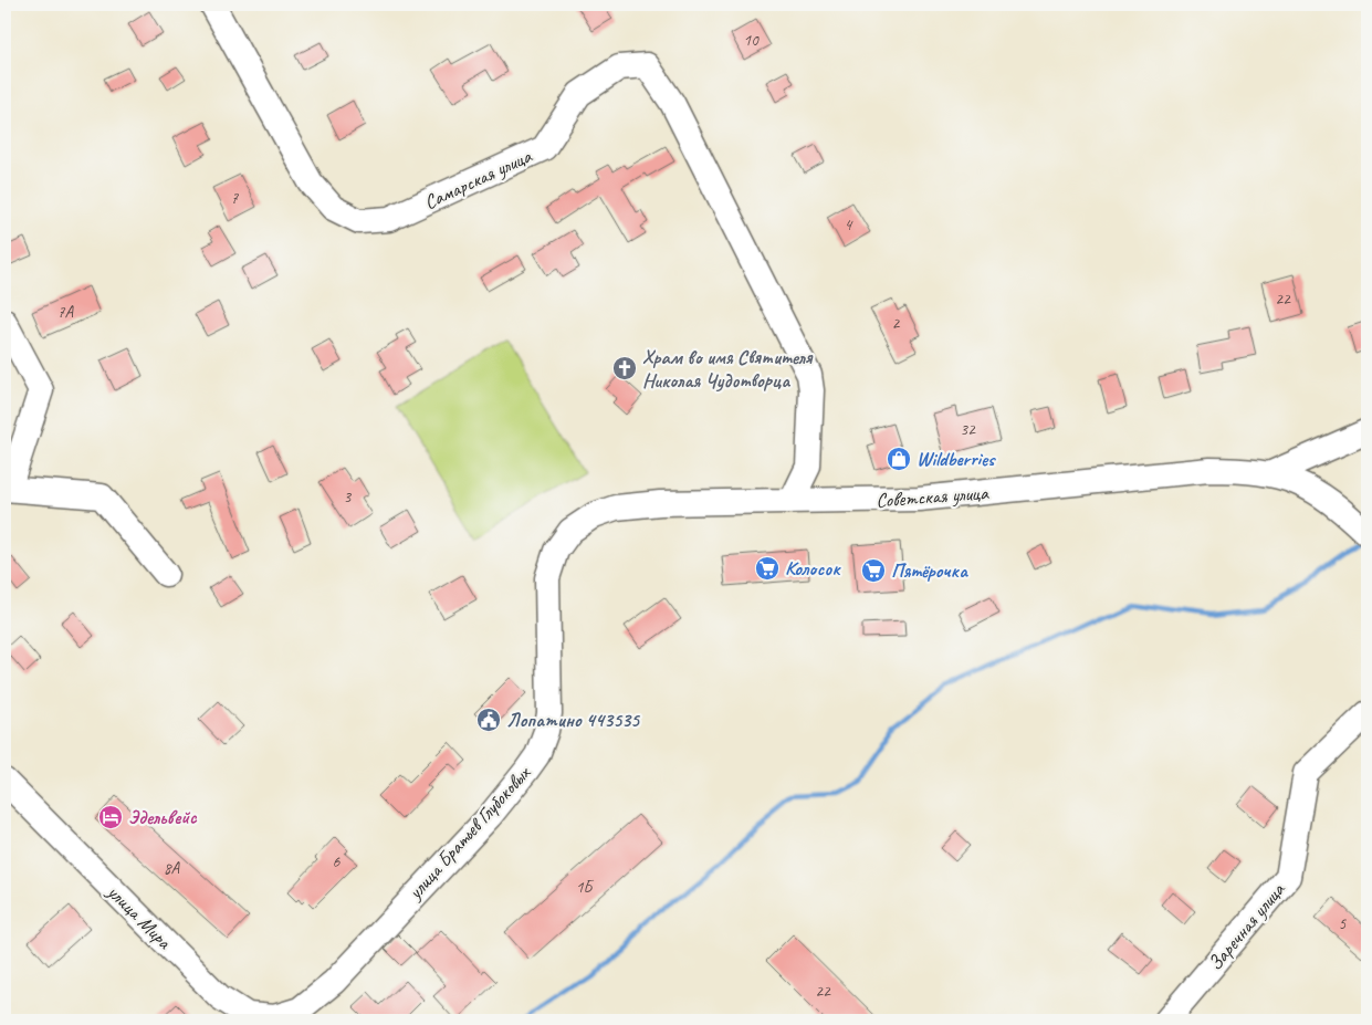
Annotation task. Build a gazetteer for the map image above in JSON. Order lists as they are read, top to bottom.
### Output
{
  "streets": {
    "street": [
      "Самарская улица",
      "Советская улица",
      "улица Братьев Глубоковых",
      "улица Мира",
      "Заречная улица"
    ]
  },
  "crossings": [
    ["Самарская улица", "Советская улица"],
    ["Советская улица", "улица Братьев Глубоковых"],
    ["улица Братьев Глубоковых", "улица Мира"]
  ],
  "places": {
    "church": ["Храм во имя Святителя Николая Чудотворца"],
    "shop": ["Wildberries"],
    "supermarket": ["Колосок", "Пятёрочка"],
    "public building": ["Лопатино 443535"],
    "hotel": ["Эдельвейс"]
  },
  "house_numbers": [
    "10",
    "7",
    "4",
    "22",
    "7А",
    "2",
    "32",
    "3",
    "6",
    "8А",
    "1Б",
    "5",
    "22"
  ]
}
